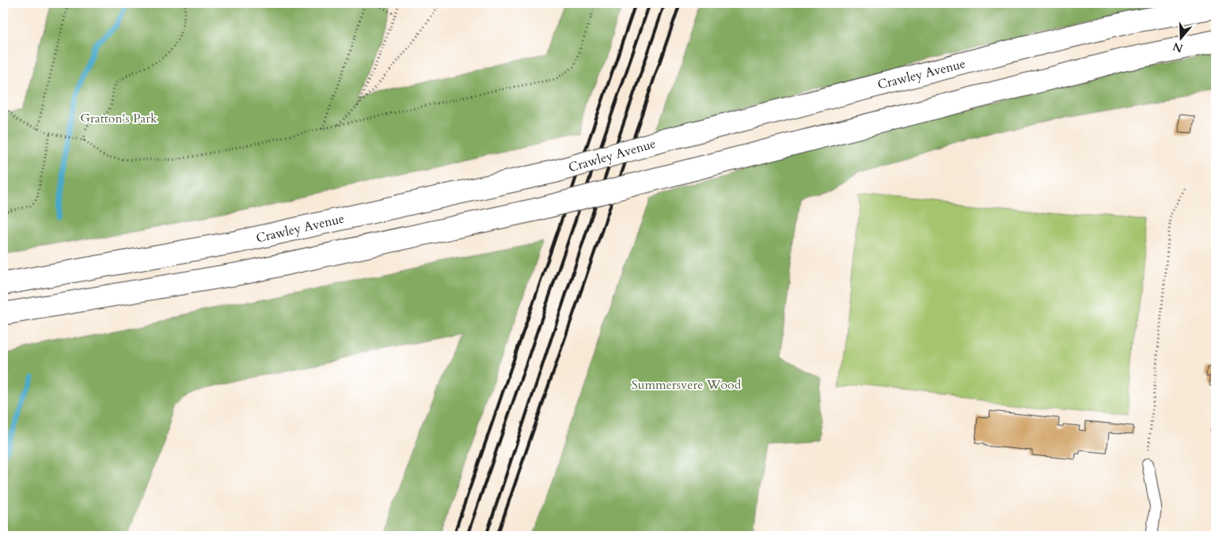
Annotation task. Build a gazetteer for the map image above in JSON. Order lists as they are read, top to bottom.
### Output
{
  "streets": {
    "main road": ["Crawley Avenue"]
  },
  "parks": ["Gratton's Park", "Summersvere Wood"],
  "north": "bottom"
}
